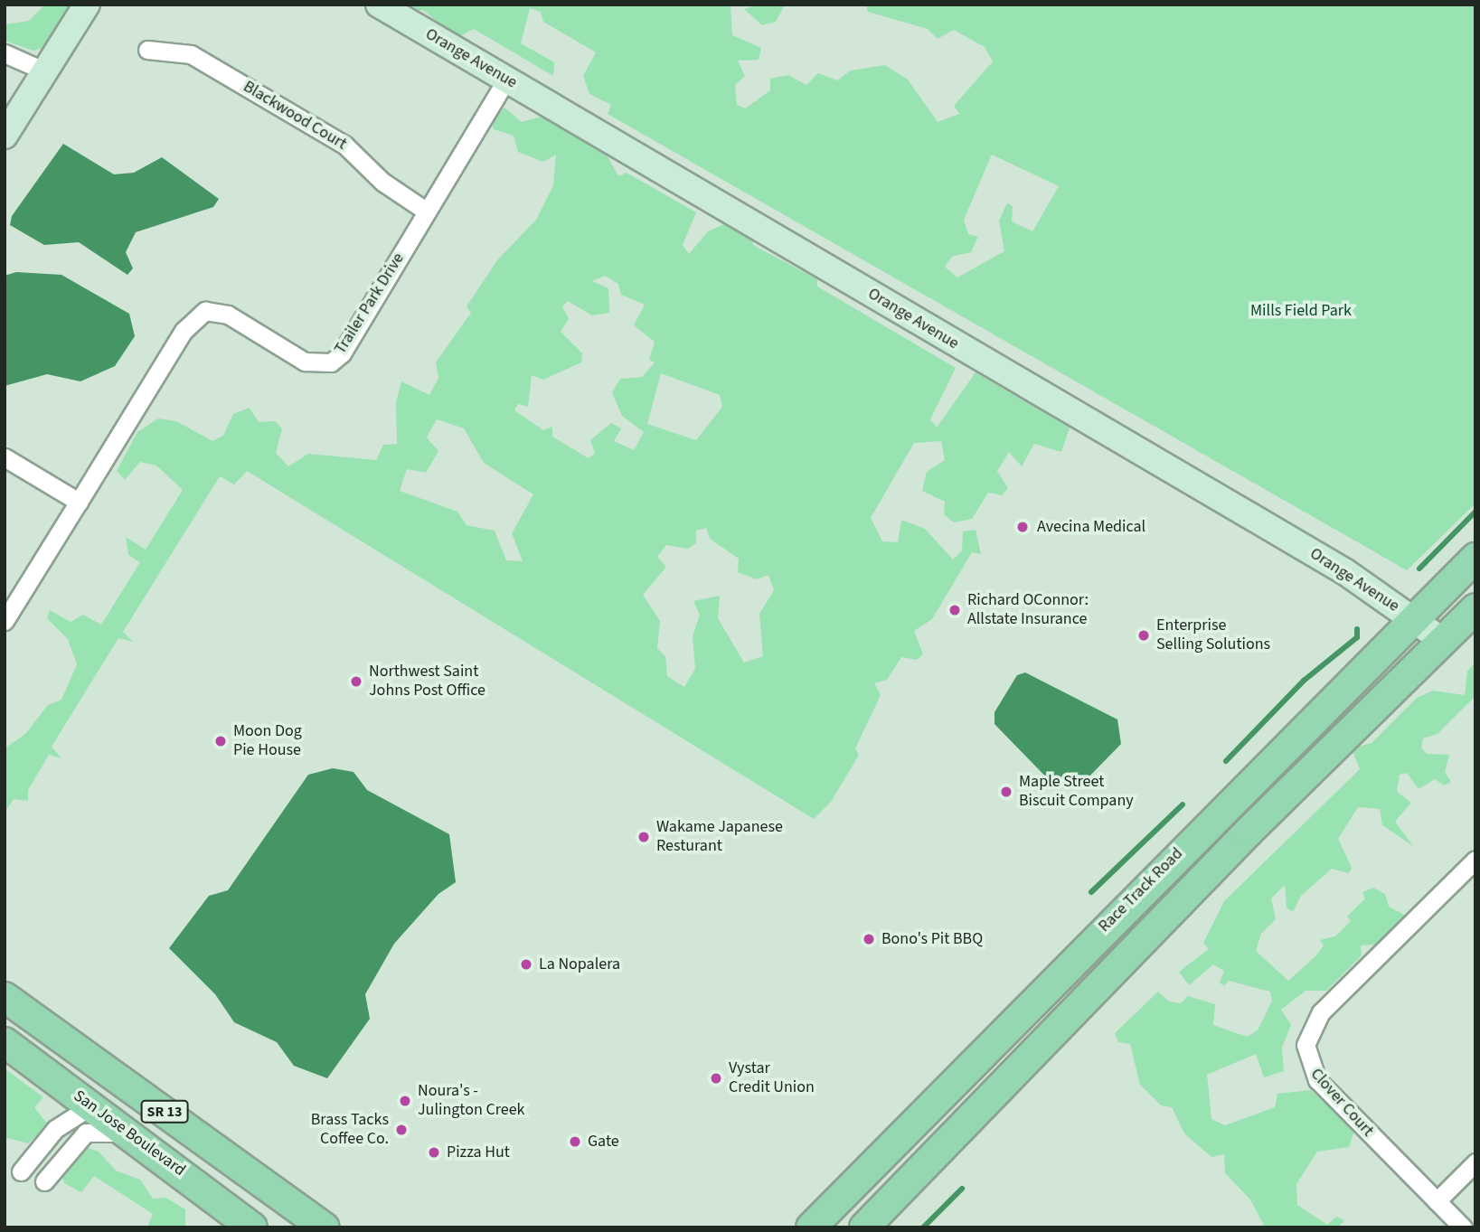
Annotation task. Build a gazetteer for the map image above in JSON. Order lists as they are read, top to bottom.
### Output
{
  "streets": {
    "main road": ["Race Track Road", "SR 13", "San Jose Boulevard"],
    "street": [
      "Orange Avenue",
      "Blackwood Court",
      "Trailer Park Drive",
      "Clover Court"
    ]
  },
  "crossings": [
    ["Orange Avenue", "Trailer Park Drive"],
    ["Orange Avenue", "Race Track Road"],
    ["Blackwood Court", "Trailer Park Drive"]
  ],
  "parks": ["Mills Field Park"],
  "places": [
    "Avecina Medical",
    "Richard OConnor: Allstate Insurance",
    "Enterprise Selling Solutions",
    "Northwest Saint Johns Post Office",
    "Moon Dog Pie House",
    "Maple Street Biscuit Company",
    "Wakame Japanese Resturant",
    "Bono's Pit BBQ",
    "La Nopalera",
    "Vystar Credit Union",
    "Noura's - Julington Creek",
    "Brass Tacks Coffee Co.",
    "Gate",
    "Pizza Hut"
  ]
}
